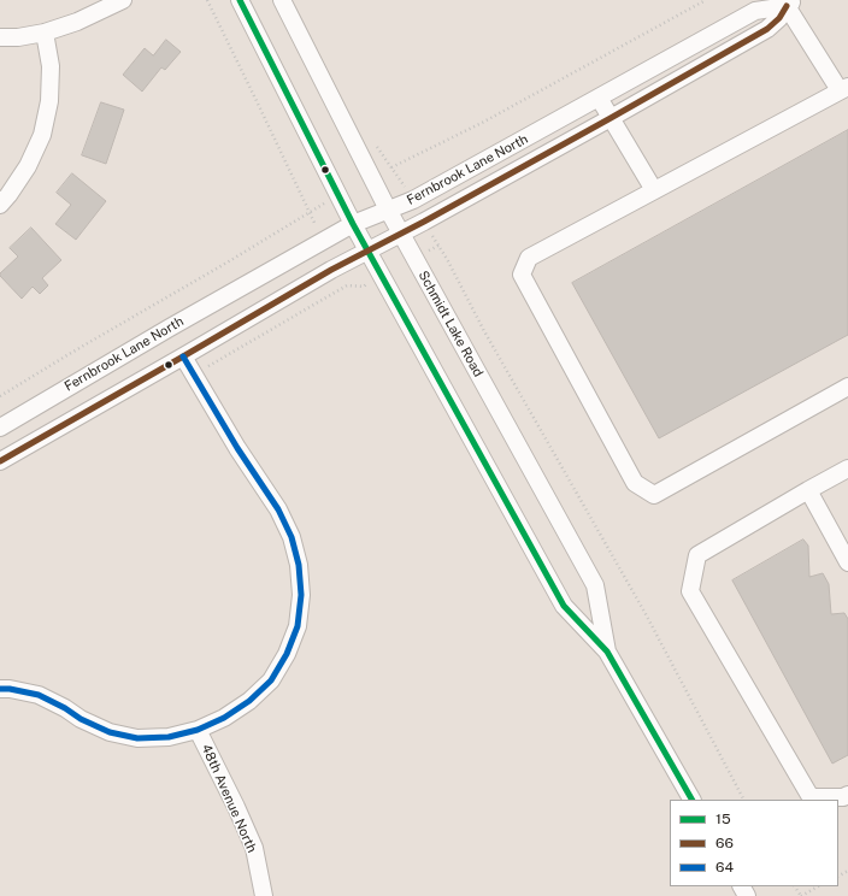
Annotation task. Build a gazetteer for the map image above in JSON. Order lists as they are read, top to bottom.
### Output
{
  "streets": {
    "street": ["Fernbrook Lane North", "Schmidt Lake Road", "48th Avenue North"]
  },
  "crossings": [
    ["Fernbrook Lane North", "Schmidt Lake Road"]
  ],
  "lines": ["transit line 15", "transit line 66", "transit line 64"],
  "legend": ["15", "66", "64"]
}
